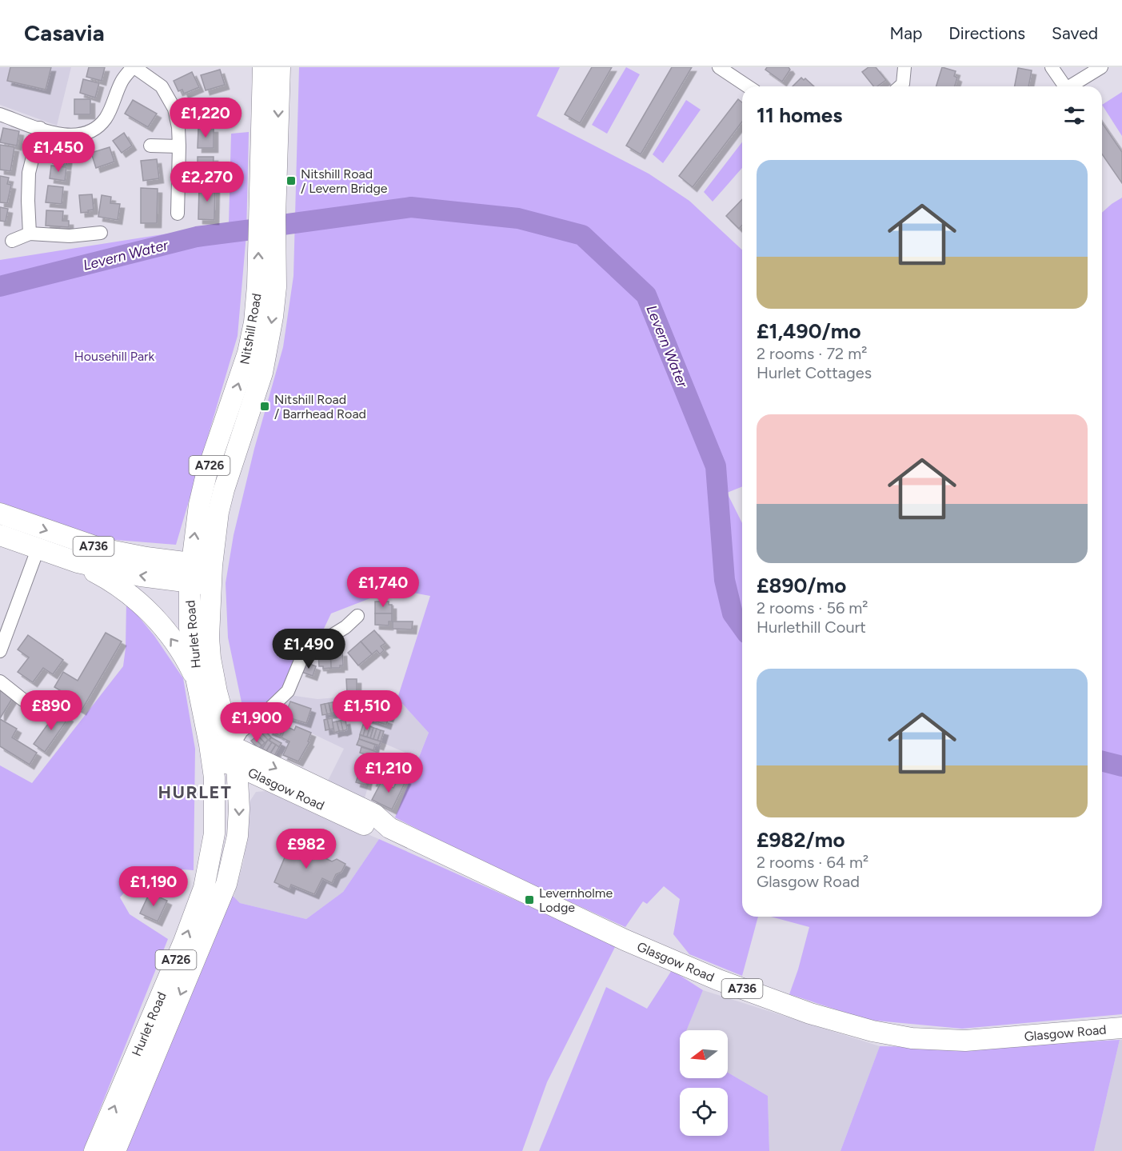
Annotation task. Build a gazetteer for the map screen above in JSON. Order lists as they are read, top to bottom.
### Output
{
  "streets": {
    "main road": [
      "Nitshill Road",
      "A726",
      "A736",
      "Hurlet Road",
      "Glasgow Road"
    ]
  },
  "crossings": [
    ["Nitshill Road", "A736"],
    ["Nitshill Road", "Hurlet Road"],
    ["A736", "Hurlet Road"],
    ["Hurlet Road", "Glasgow Road"]
  ],
  "districts": ["HURLET"],
  "water": ["Levern Water"],
  "parks": ["Househill Park"],
  "places": {
    "transit": ["Nitshill Road / Levern Bridge", "Nitshill Road / Barrhead Road", "Levernholme Lodge"]
  },
  "north": "left",
  "page": {
    "header": "Casavia",
    "nav": ["Map", "Directions", "Saved"],
    "heading": "11 homes",
    "price": [
      "£1,220",
      "£1,450",
      "£2,270",
      "£1,740",
      "£1,490",
      "£890",
      "£1,510",
      "£1,900",
      "£1,210",
      "£982",
      "£1,190"
    ],
    "list": [
      {
        "name": "£1,490/mo",
        "note": "2 rooms · 72 m² · Hurlet Cottages"
      },
      {
        "name": "£890/mo",
        "note": "2 rooms · 56 m² · Hurlethill Court"
      },
      {
        "name": "£982/mo",
        "note": "2 rooms · 64 m² · Glasgow Road"
      }
    ]
  }
}
